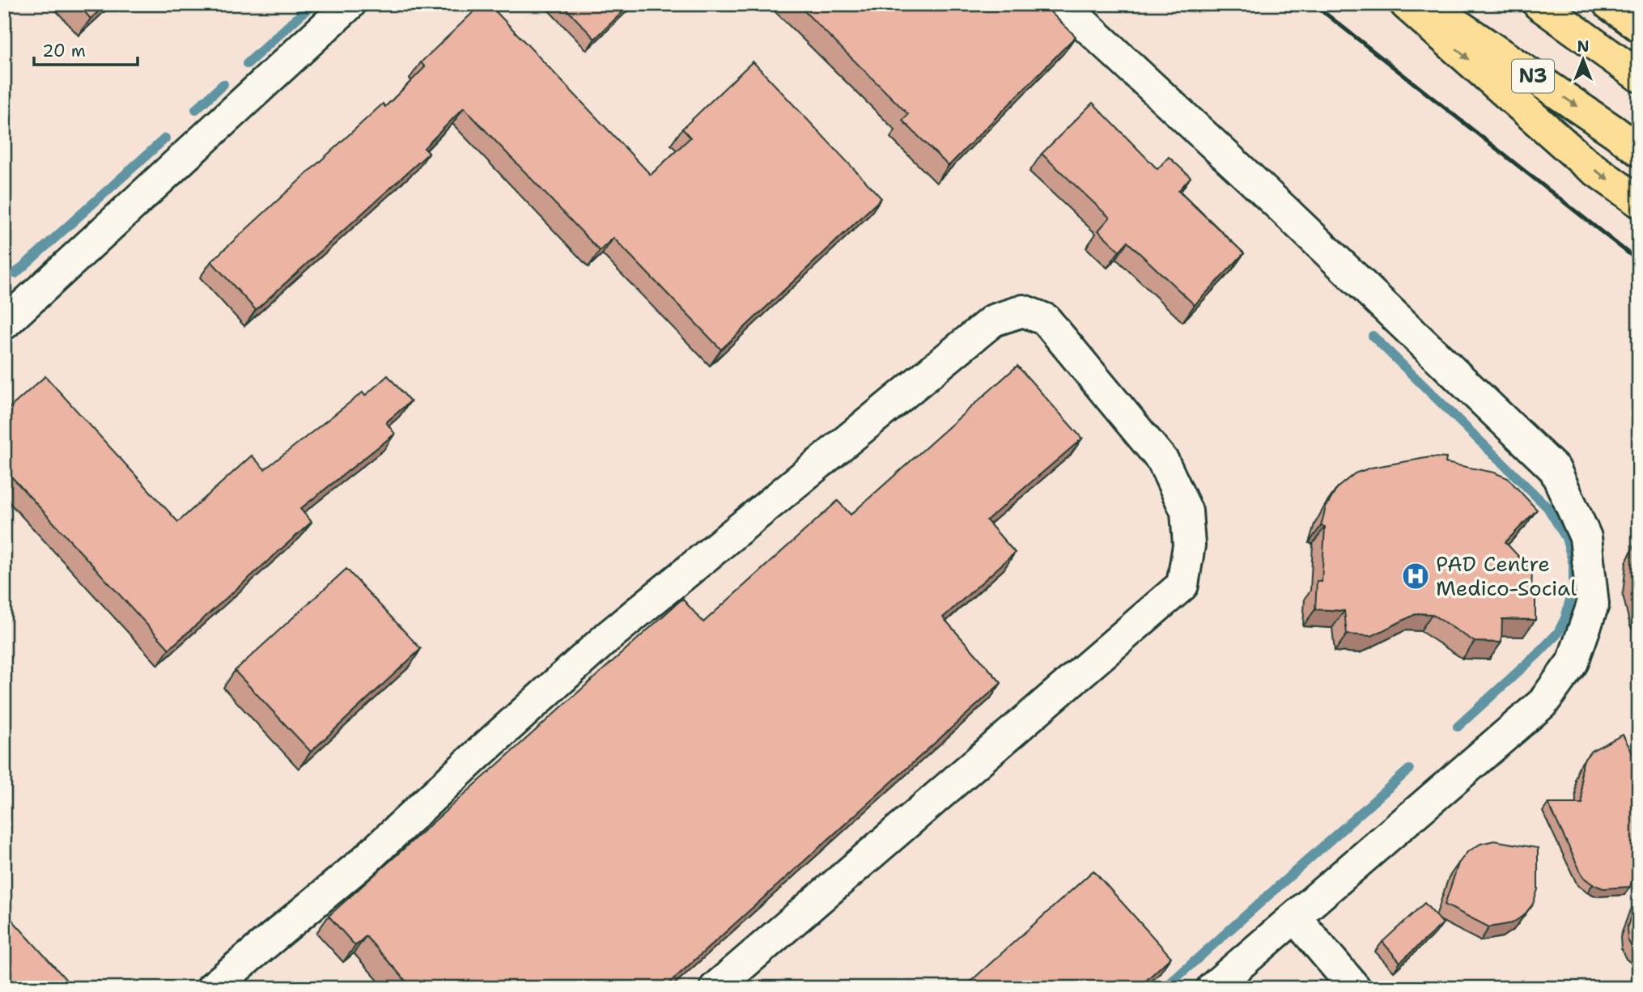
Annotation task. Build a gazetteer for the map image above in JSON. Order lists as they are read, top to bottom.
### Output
{
  "streets": {
    "highway": ["N3"]
  },
  "places": {
    "hospital": ["PAD Centre Medico-Social"]
  },
  "scale_bar": "20 m",
  "north": "top"
}
